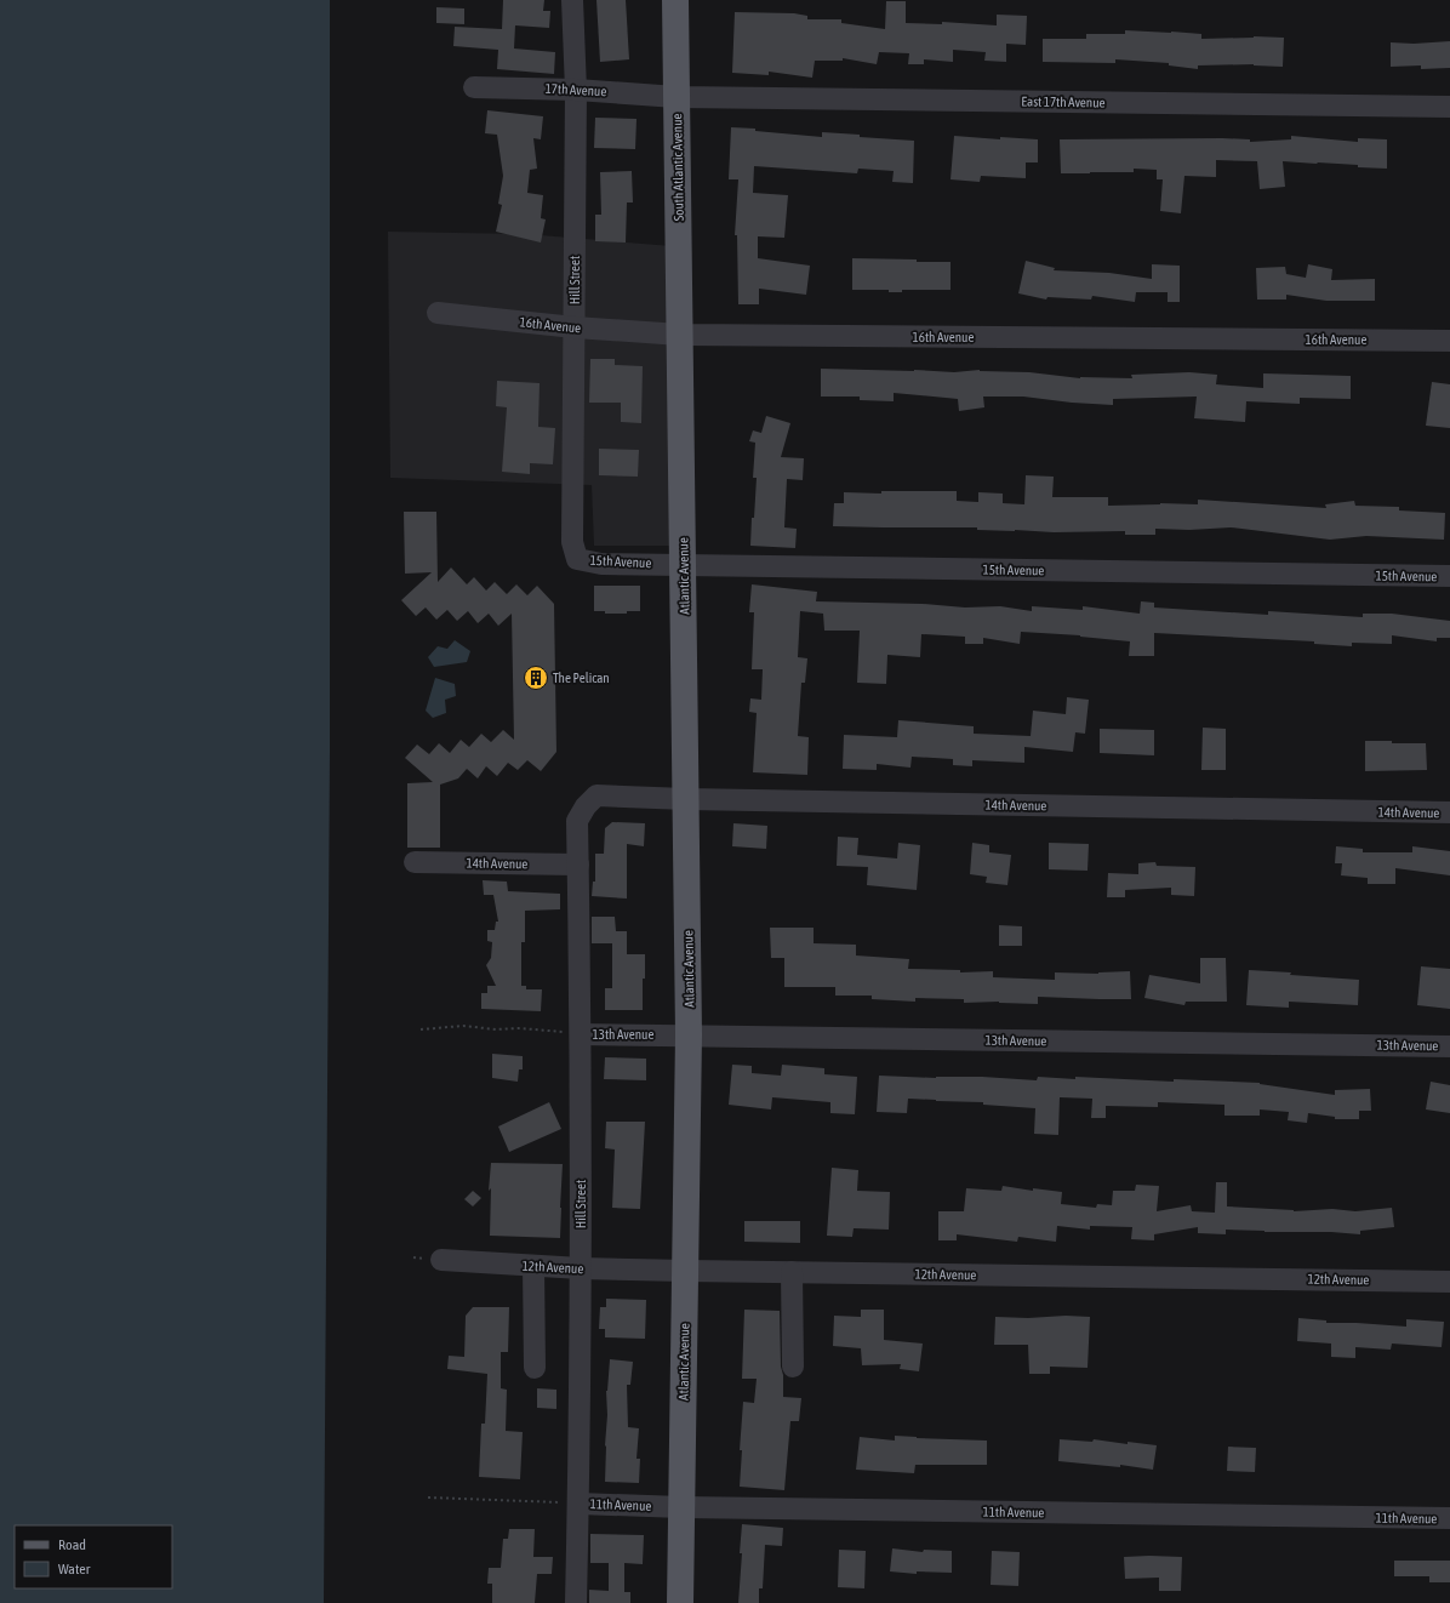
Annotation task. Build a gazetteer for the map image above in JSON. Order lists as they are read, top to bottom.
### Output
{
  "streets": {
    "main road": ["South Atlantic Avenue", "Atlantic Avenue"],
    "street": [
      "17th Avenue",
      "East 17th Avenue",
      "Hill Street",
      "16th Avenue",
      "15th Avenue",
      "14th Avenue",
      "13th Avenue",
      "12th Avenue",
      "11th Avenue"
    ]
  },
  "crossings": [
    ["17th Avenue", "East 17th Avenue"],
    ["17th Avenue", "South Atlantic Avenue"],
    ["17th Avenue", "Hill Street"],
    ["East 17th Avenue", "South Atlantic Avenue"],
    ["South Atlantic Avenue", "16th Avenue"],
    ["South Atlantic Avenue", "Atlantic Avenue"],
    ["Hill Street", "16th Avenue"],
    ["Hill Street", "15th Avenue"],
    ["Hill Street", "14th Avenue"],
    ["Hill Street", "13th Avenue"],
    ["Hill Street", "12th Avenue"],
    ["Hill Street", "11th Avenue"],
    ["16th Avenue", "Atlantic Avenue"],
    ["15th Avenue", "Atlantic Avenue"],
    ["Atlantic Avenue", "14th Avenue"],
    ["Atlantic Avenue", "13th Avenue"],
    ["Atlantic Avenue", "12th Avenue"],
    ["Atlantic Avenue", "11th Avenue"]
  ],
  "places": {
    "building": ["The Pelican"]
  },
  "legend": ["Road", "Water"]
}
